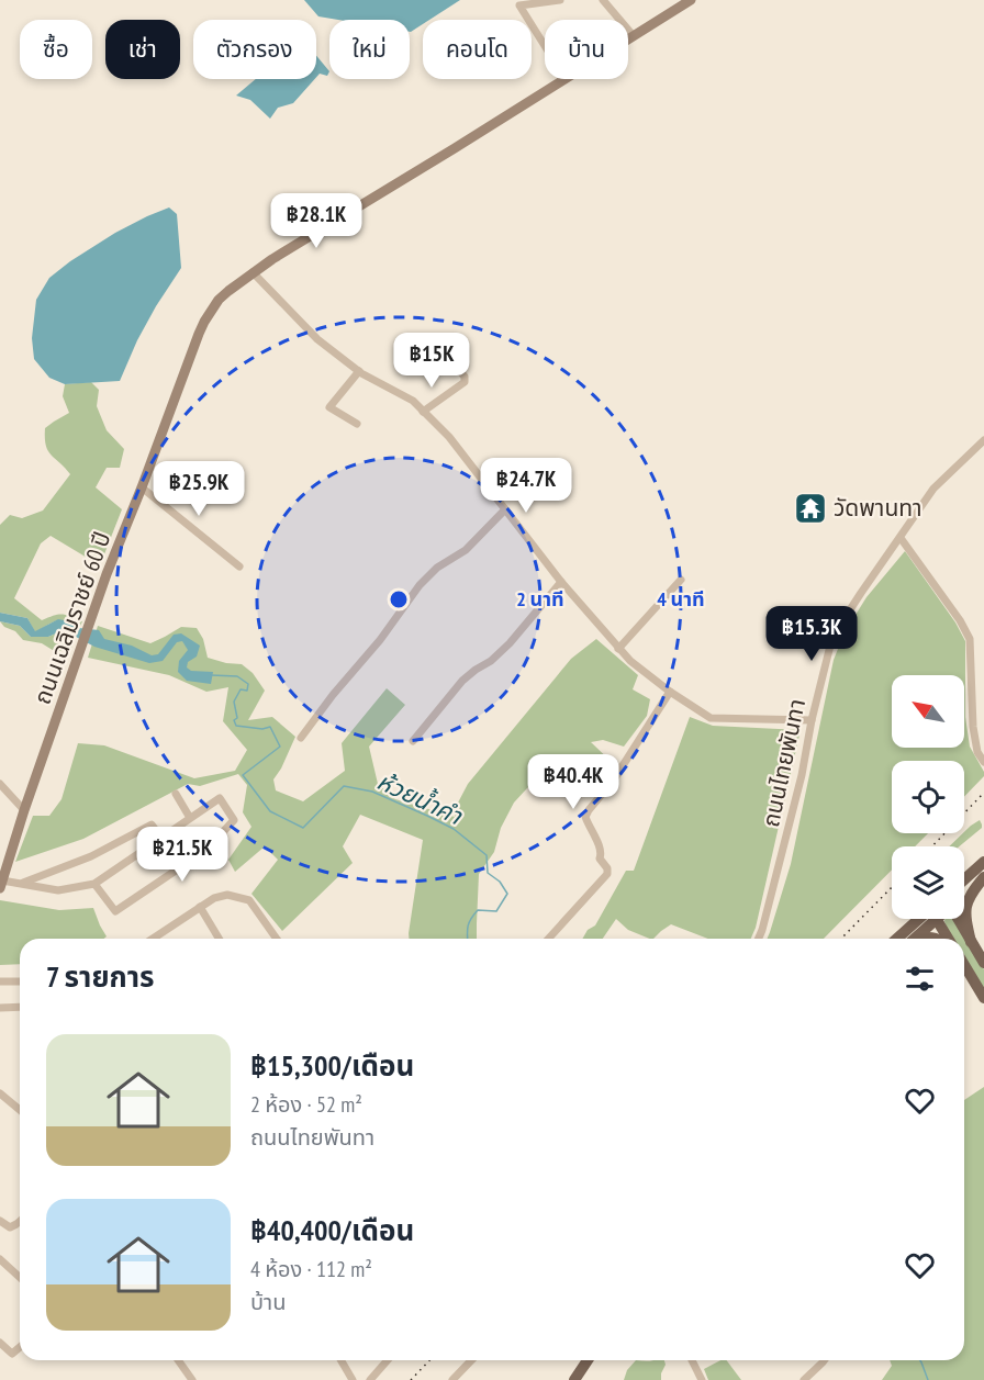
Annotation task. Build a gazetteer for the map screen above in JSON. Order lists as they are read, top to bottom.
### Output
{
  "streets": {
    "street": ["ถนนเฉลิมราชย์ 60 ปี", "ถนนไทยพันทา"]
  },
  "water": ["ห้วยน้ำคำ"],
  "places": {
    "temple": ["วัดพานทา"]
  },
  "north": "top left",
  "page": {
    "chip": [
      "ซื้อ",
      "เช่า",
      "ตัวกรอง",
      "ใหม่",
      "คอนโด",
      "บ้าน"
    ],
    "price": [
      "฿28.1K",
      "฿15K",
      "฿24.7K",
      "฿25.9K",
      "฿15.3K",
      "฿40.4K",
      "฿21.5K"
    ],
    "heading": "7 รายการ",
    "list": [
      {
        "name": "฿15,300/เดือน",
        "note": "2 ห้อง · 52 m² · ถนนไทยพันทา"
      },
      {
        "name": "฿40,400/เดือน",
        "note": "4 ห้อง · 112 m² · บ้าน"
      }
    ]
  },
  "rings": ["2 นาที", "4 นาที"]
}
